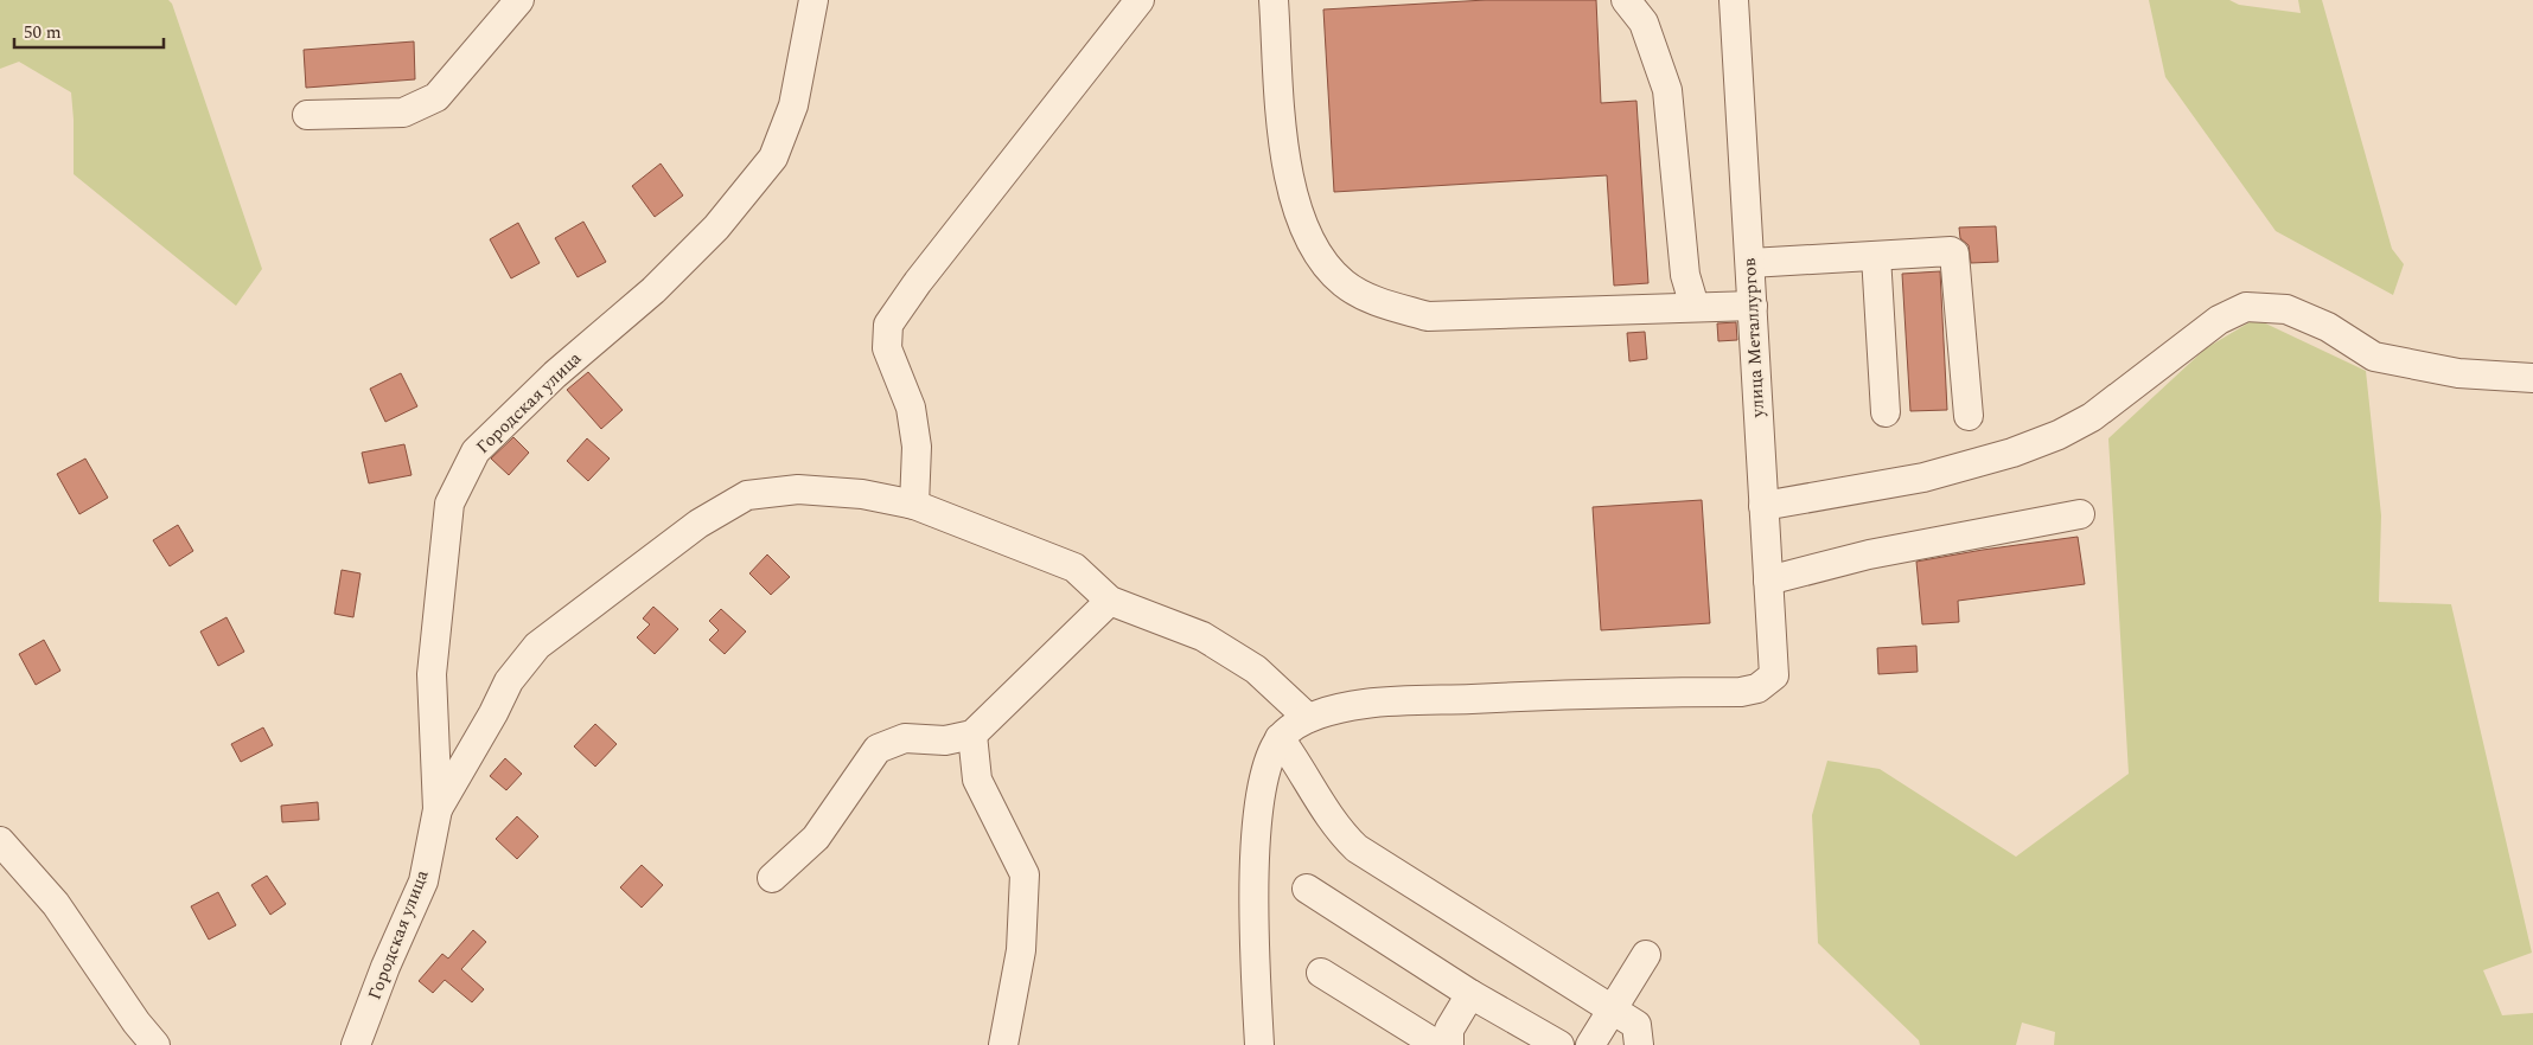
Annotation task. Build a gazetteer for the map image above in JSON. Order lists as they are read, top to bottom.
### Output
{
  "streets": {
    "street": ["улица Металлургов", "Городская улица"]
  },
  "scale_bar": "50 m"
}
